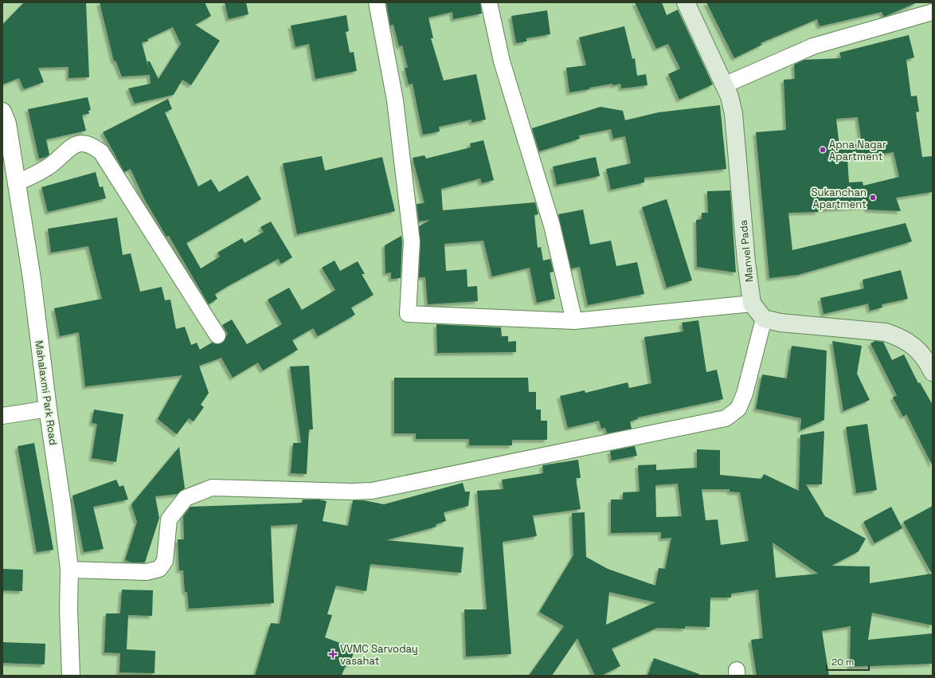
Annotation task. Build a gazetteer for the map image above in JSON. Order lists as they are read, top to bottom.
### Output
{
  "streets": {
    "main road": ["Manvel Pada"],
    "street": ["Mahalaxmi Park Road"]
  },
  "places": {
    "other": ["Apna Nagar Apartment", "Sukanchan Apartment"],
    "health": ["VVMC Sarvoday vasahat"]
  },
  "scale_bar": "20 m"
}
